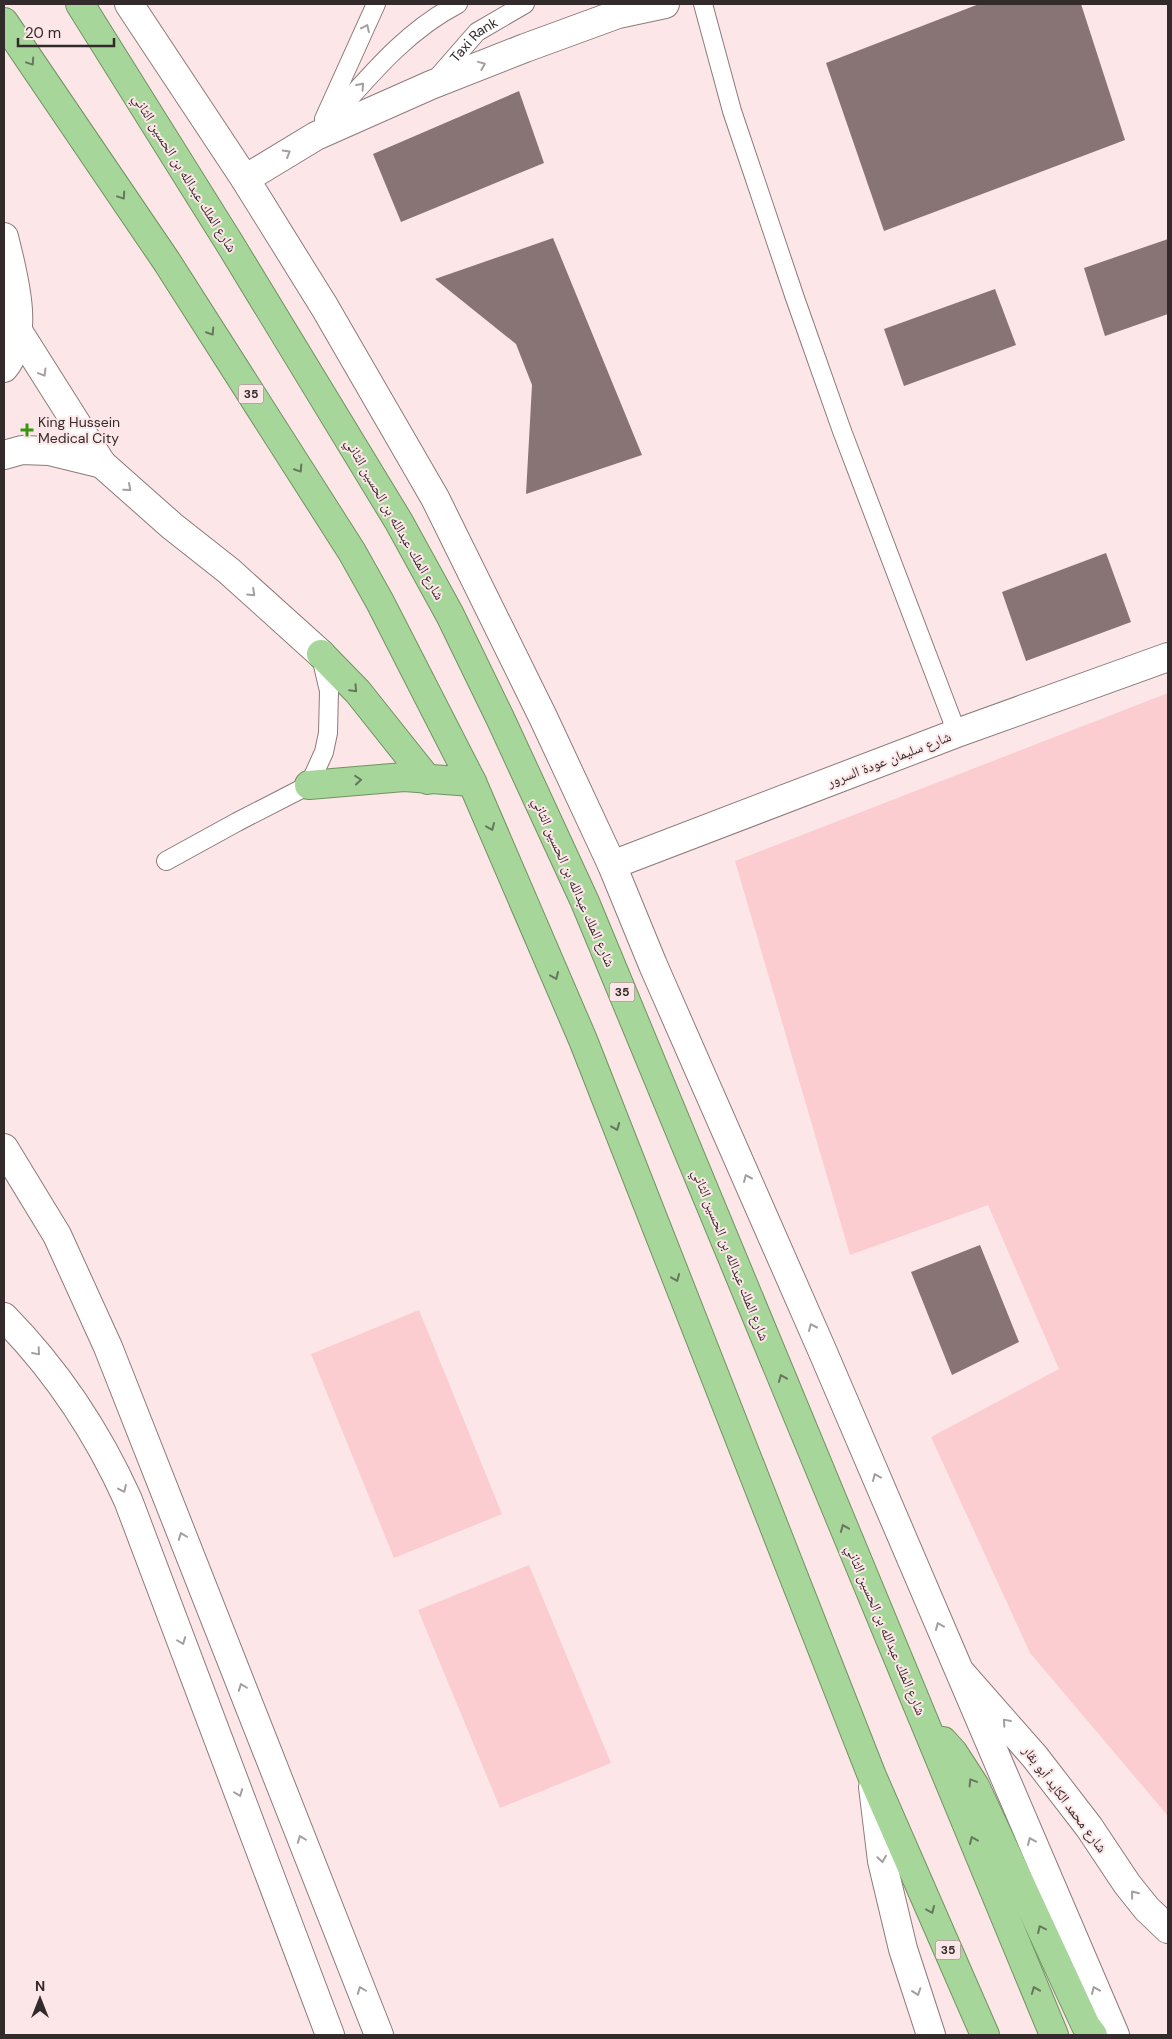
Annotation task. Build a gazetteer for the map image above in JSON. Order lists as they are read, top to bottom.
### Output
{
  "streets": {
    "highway": ["شارع الملك عبدالله بن الحسين الثاني", "35"],
    "street": ["شارع سليمان عودة السرور", "شارع محمد الكايد أبو بقار"],
    "lane": ["Taxi Rank"]
  },
  "places": {
    "health": ["King Hussein Medical City"]
  },
  "scale_bar": "20 m",
  "north": "top"
}
